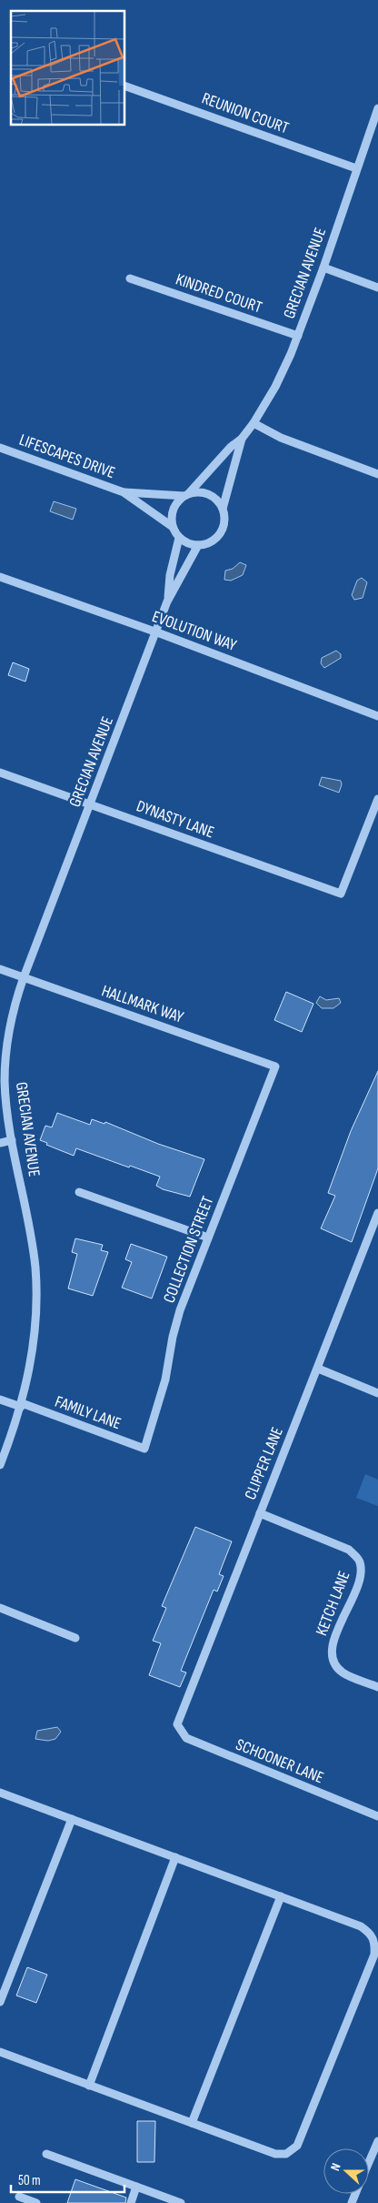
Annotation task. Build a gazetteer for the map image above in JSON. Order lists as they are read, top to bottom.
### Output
{
  "streets": {
    "street": [
      "REUNION COURT",
      "GRECIAN AVENUE",
      "KINDRED COURT",
      "LIFESCAPES DRIVE",
      "EVOLUTION WAY",
      "DYNASTY LANE",
      "HALLMARK WAY",
      "COLLECTION STREET",
      "FAMILY LANE",
      "CLIPPER LANE",
      "KETCH LANE",
      "SCHOONER LANE"
    ]
  },
  "crossings": [
    ["REUNION COURT", "GRECIAN AVENUE"],
    ["GRECIAN AVENUE", "KINDRED COURT"],
    ["GRECIAN AVENUE", "LIFESCAPES DRIVE"],
    ["GRECIAN AVENUE", "EVOLUTION WAY"],
    ["GRECIAN AVENUE", "DYNASTY LANE"],
    ["GRECIAN AVENUE", "HALLMARK WAY"],
    ["GRECIAN AVENUE", "FAMILY LANE"],
    ["HALLMARK WAY", "COLLECTION STREET"],
    ["COLLECTION STREET", "FAMILY LANE"],
    ["CLIPPER LANE", "KETCH LANE"],
    ["CLIPPER LANE", "SCHOONER LANE"]
  ],
  "scale_bar": "50 m",
  "north": "left"
}
